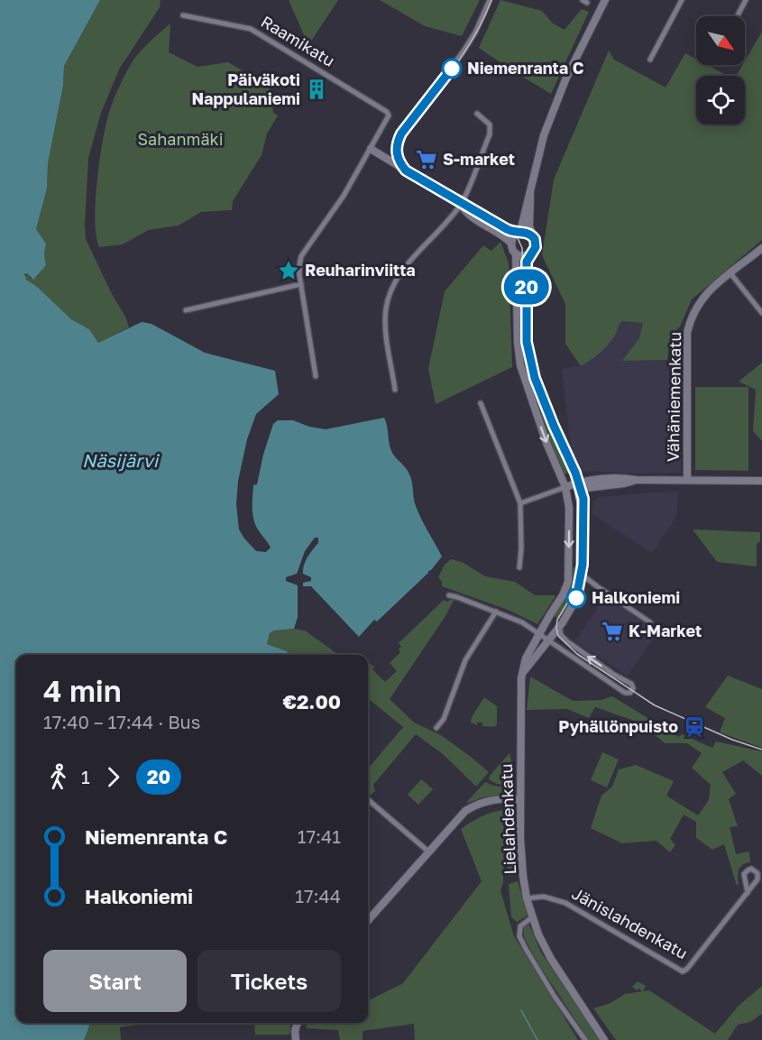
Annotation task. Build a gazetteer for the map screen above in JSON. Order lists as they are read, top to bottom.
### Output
{
  "streets": {
    "main road": ["Vähäniemenkatu", "Lielahdenkatu"],
    "street": ["Raamikatu", "Jänislahdenkatu"]
  },
  "crossings": [
    ["Lielahdenkatu", "Jänislahdenkatu"]
  ],
  "water": ["Näsijärvi"],
  "parks": ["Sahanmäki"],
  "places": {
    "other": ["Niemenranta C", "Halkoniemi"],
    "building": ["Päiväkoti Nappulaniemi"],
    "supermarket": ["S-market", "K-Market"],
    "place": ["Reuharinviitta"],
    "station": ["Pyhällönpuisto"]
  },
  "lines": ["bus line 20"],
  "north": "bottom right",
  "page": {
    "on_map": "20",
    "heading": ["4 min", "17:40 – 17:44 · Bus", "€2.00"],
    "legs": ["1", "20"],
    "list": [
      {
        "name": "Niemenranta C",
        "value": "17:41"
      },
      {
        "name": "Halkoniemi",
        "value": "17:44"
      }
    ],
    "buttons": ["Start", "Tickets"]
  }
}
